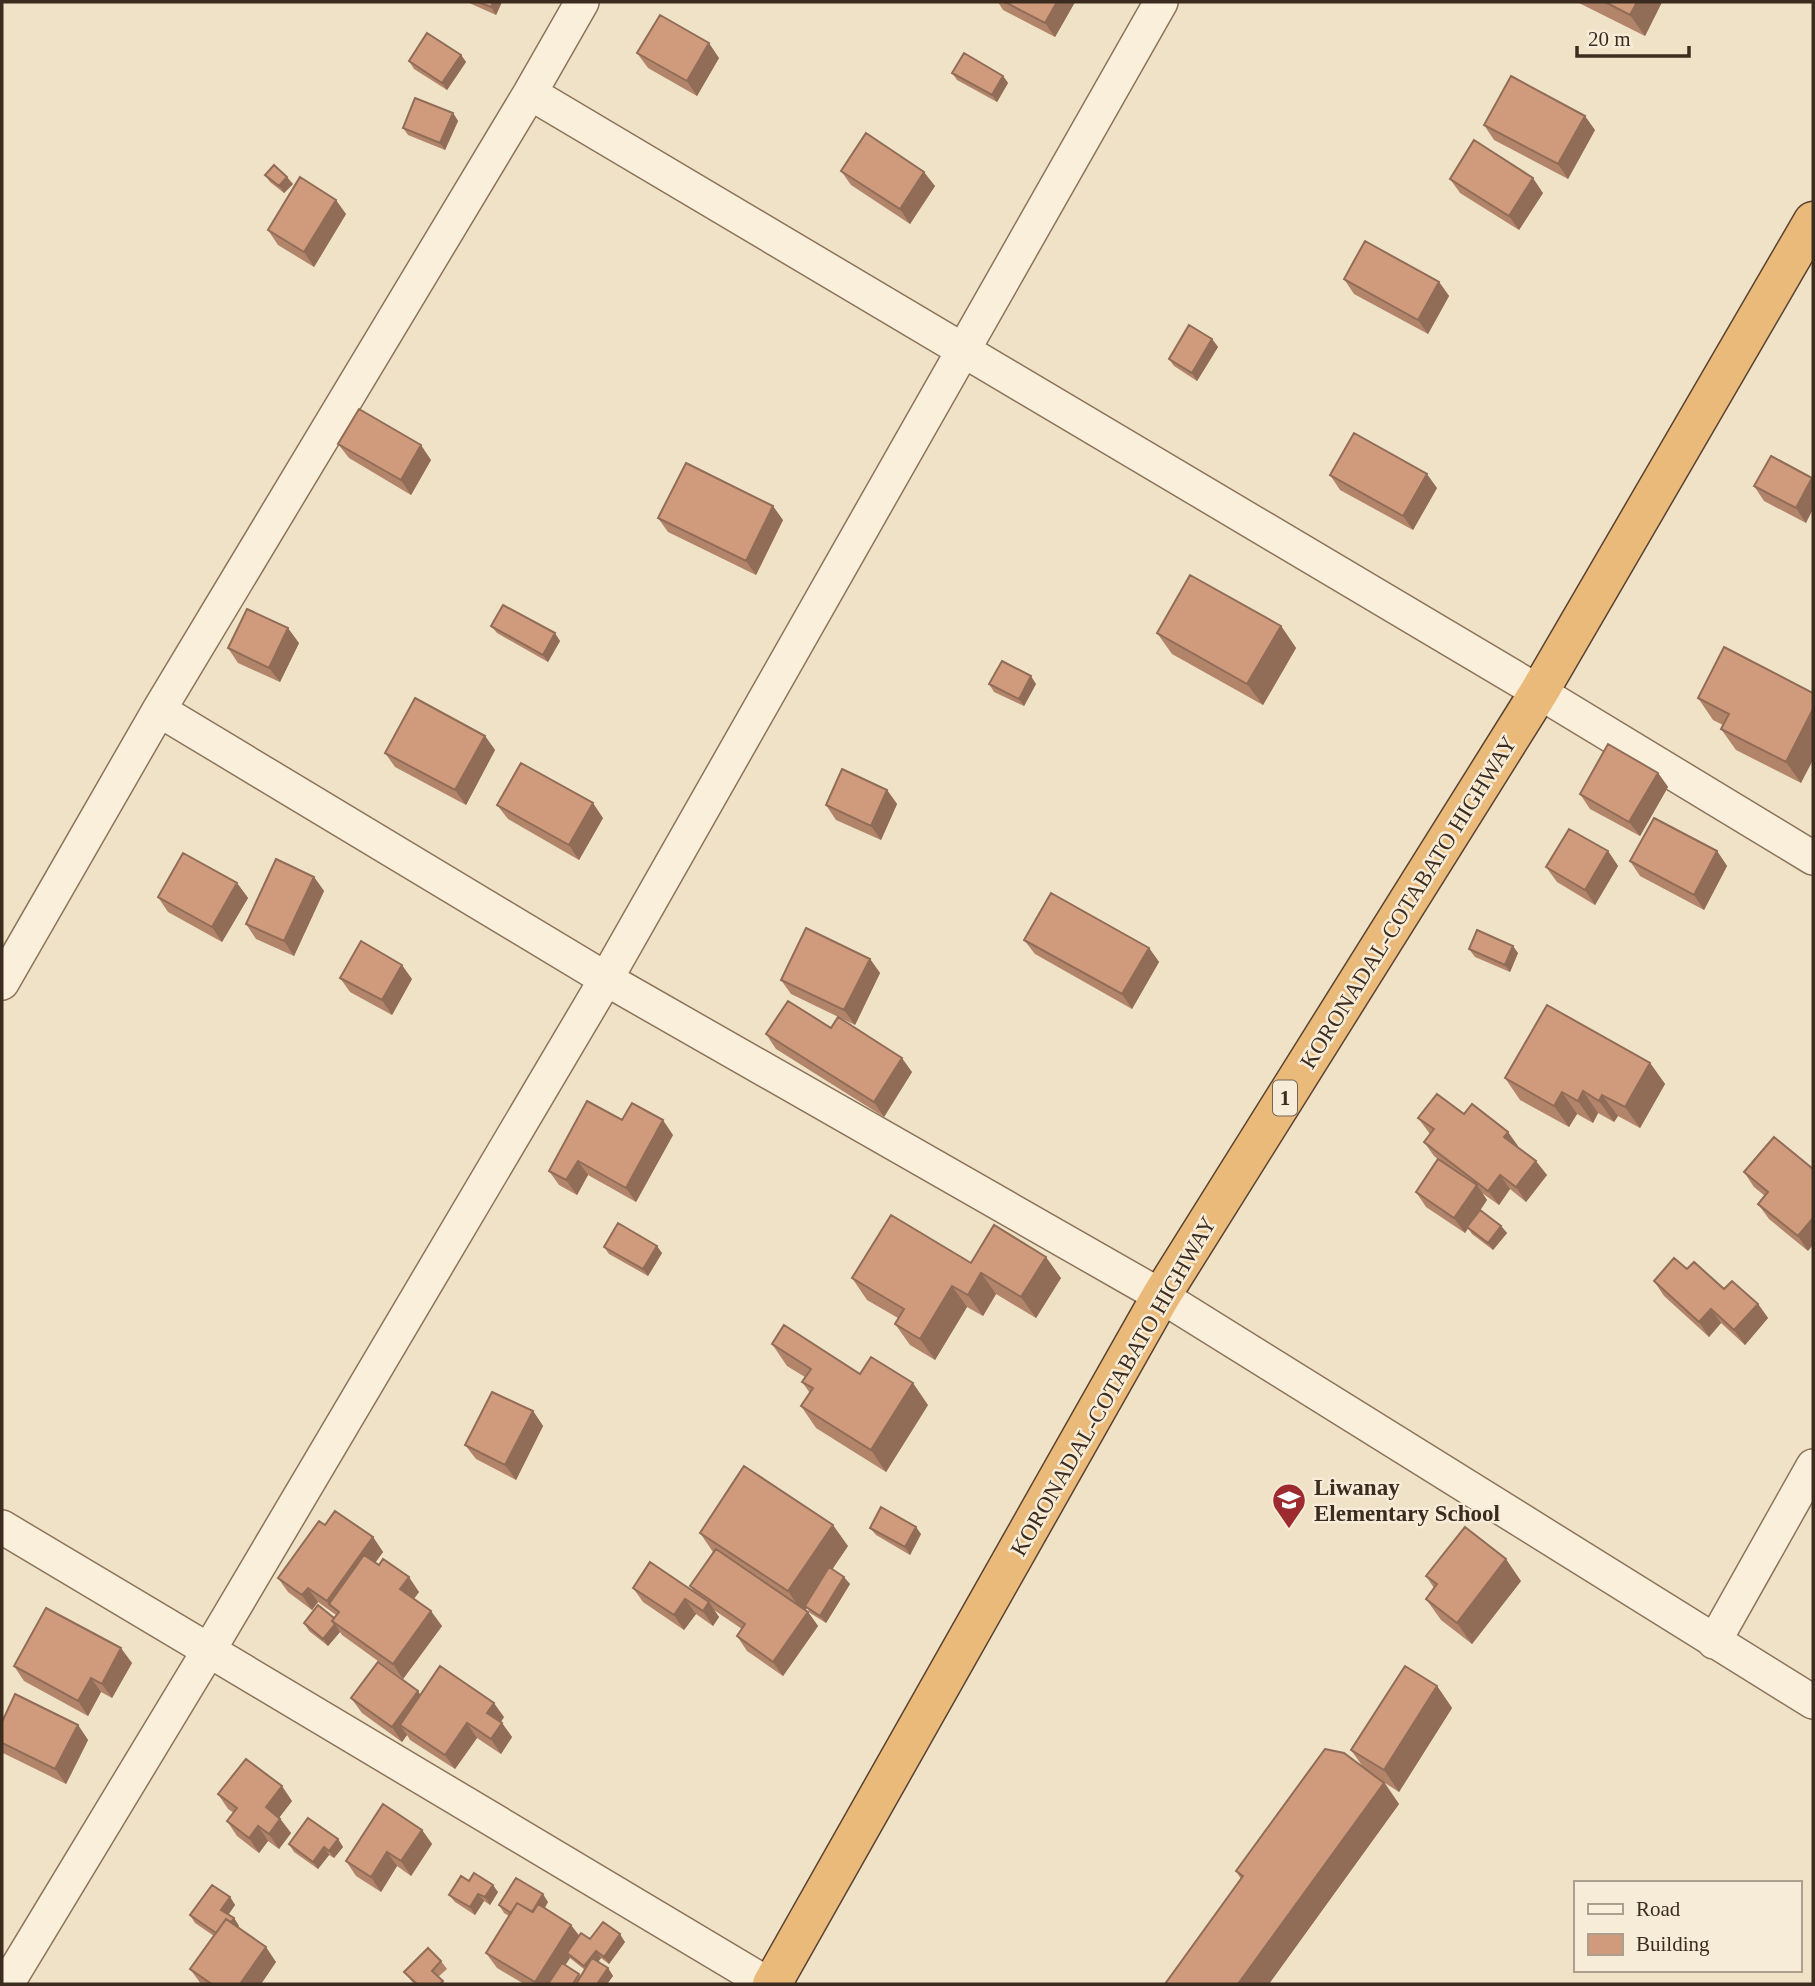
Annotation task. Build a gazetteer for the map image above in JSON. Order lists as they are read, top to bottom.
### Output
{
  "streets": {
    "highway": ["KORONADAL-COTABATO HIGHWAY", "1"]
  },
  "places": {
    "school or university": ["Liwanay Elementary School"]
  },
  "legend": ["Road", "Building"],
  "scale_bar": "20 m"
}
